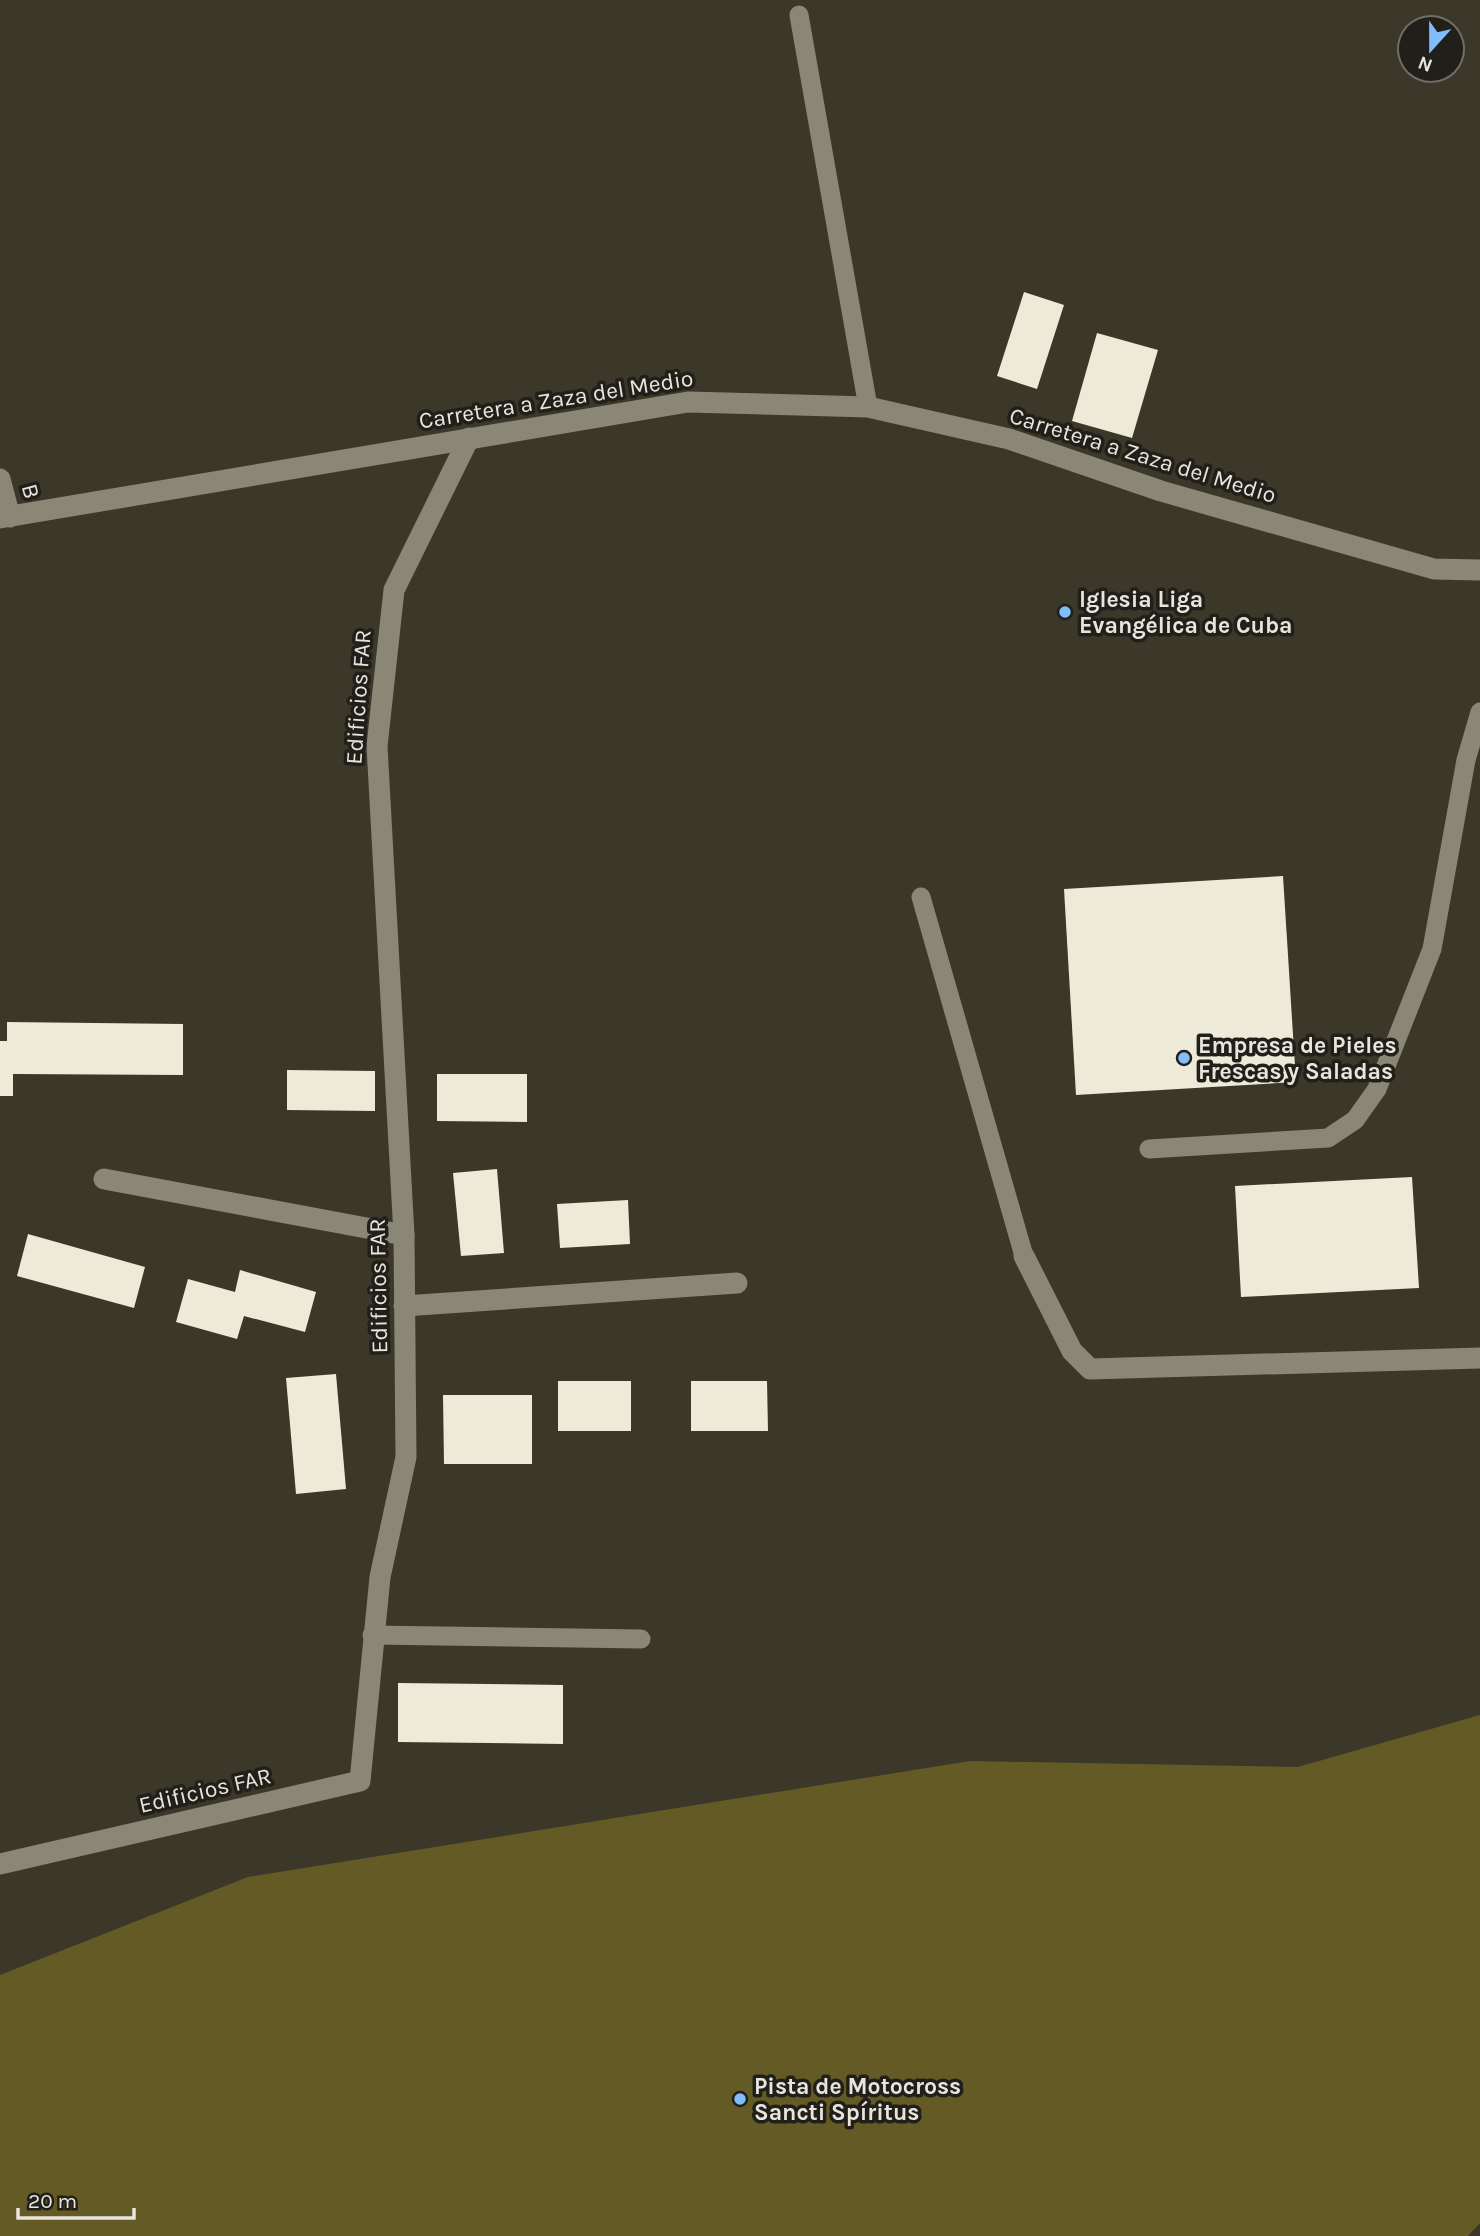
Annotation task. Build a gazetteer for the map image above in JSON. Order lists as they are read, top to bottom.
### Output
{
  "streets": {
    "street": ["Carretera a Zaza del Medio", "B", "Edificios FAR"]
  },
  "crossings": [
    ["Carretera a Zaza del Medio", "B"],
    ["Carretera a Zaza del Medio", "Edificios FAR"]
  ],
  "places": ["Iglesia Liga Evangélica de Cuba", "Empresa de Pieles Frescas y Saladas", "Pista de Motocross Sancti Spíritus"],
  "scale_bar": "20 m",
  "north": "bottom"
}
